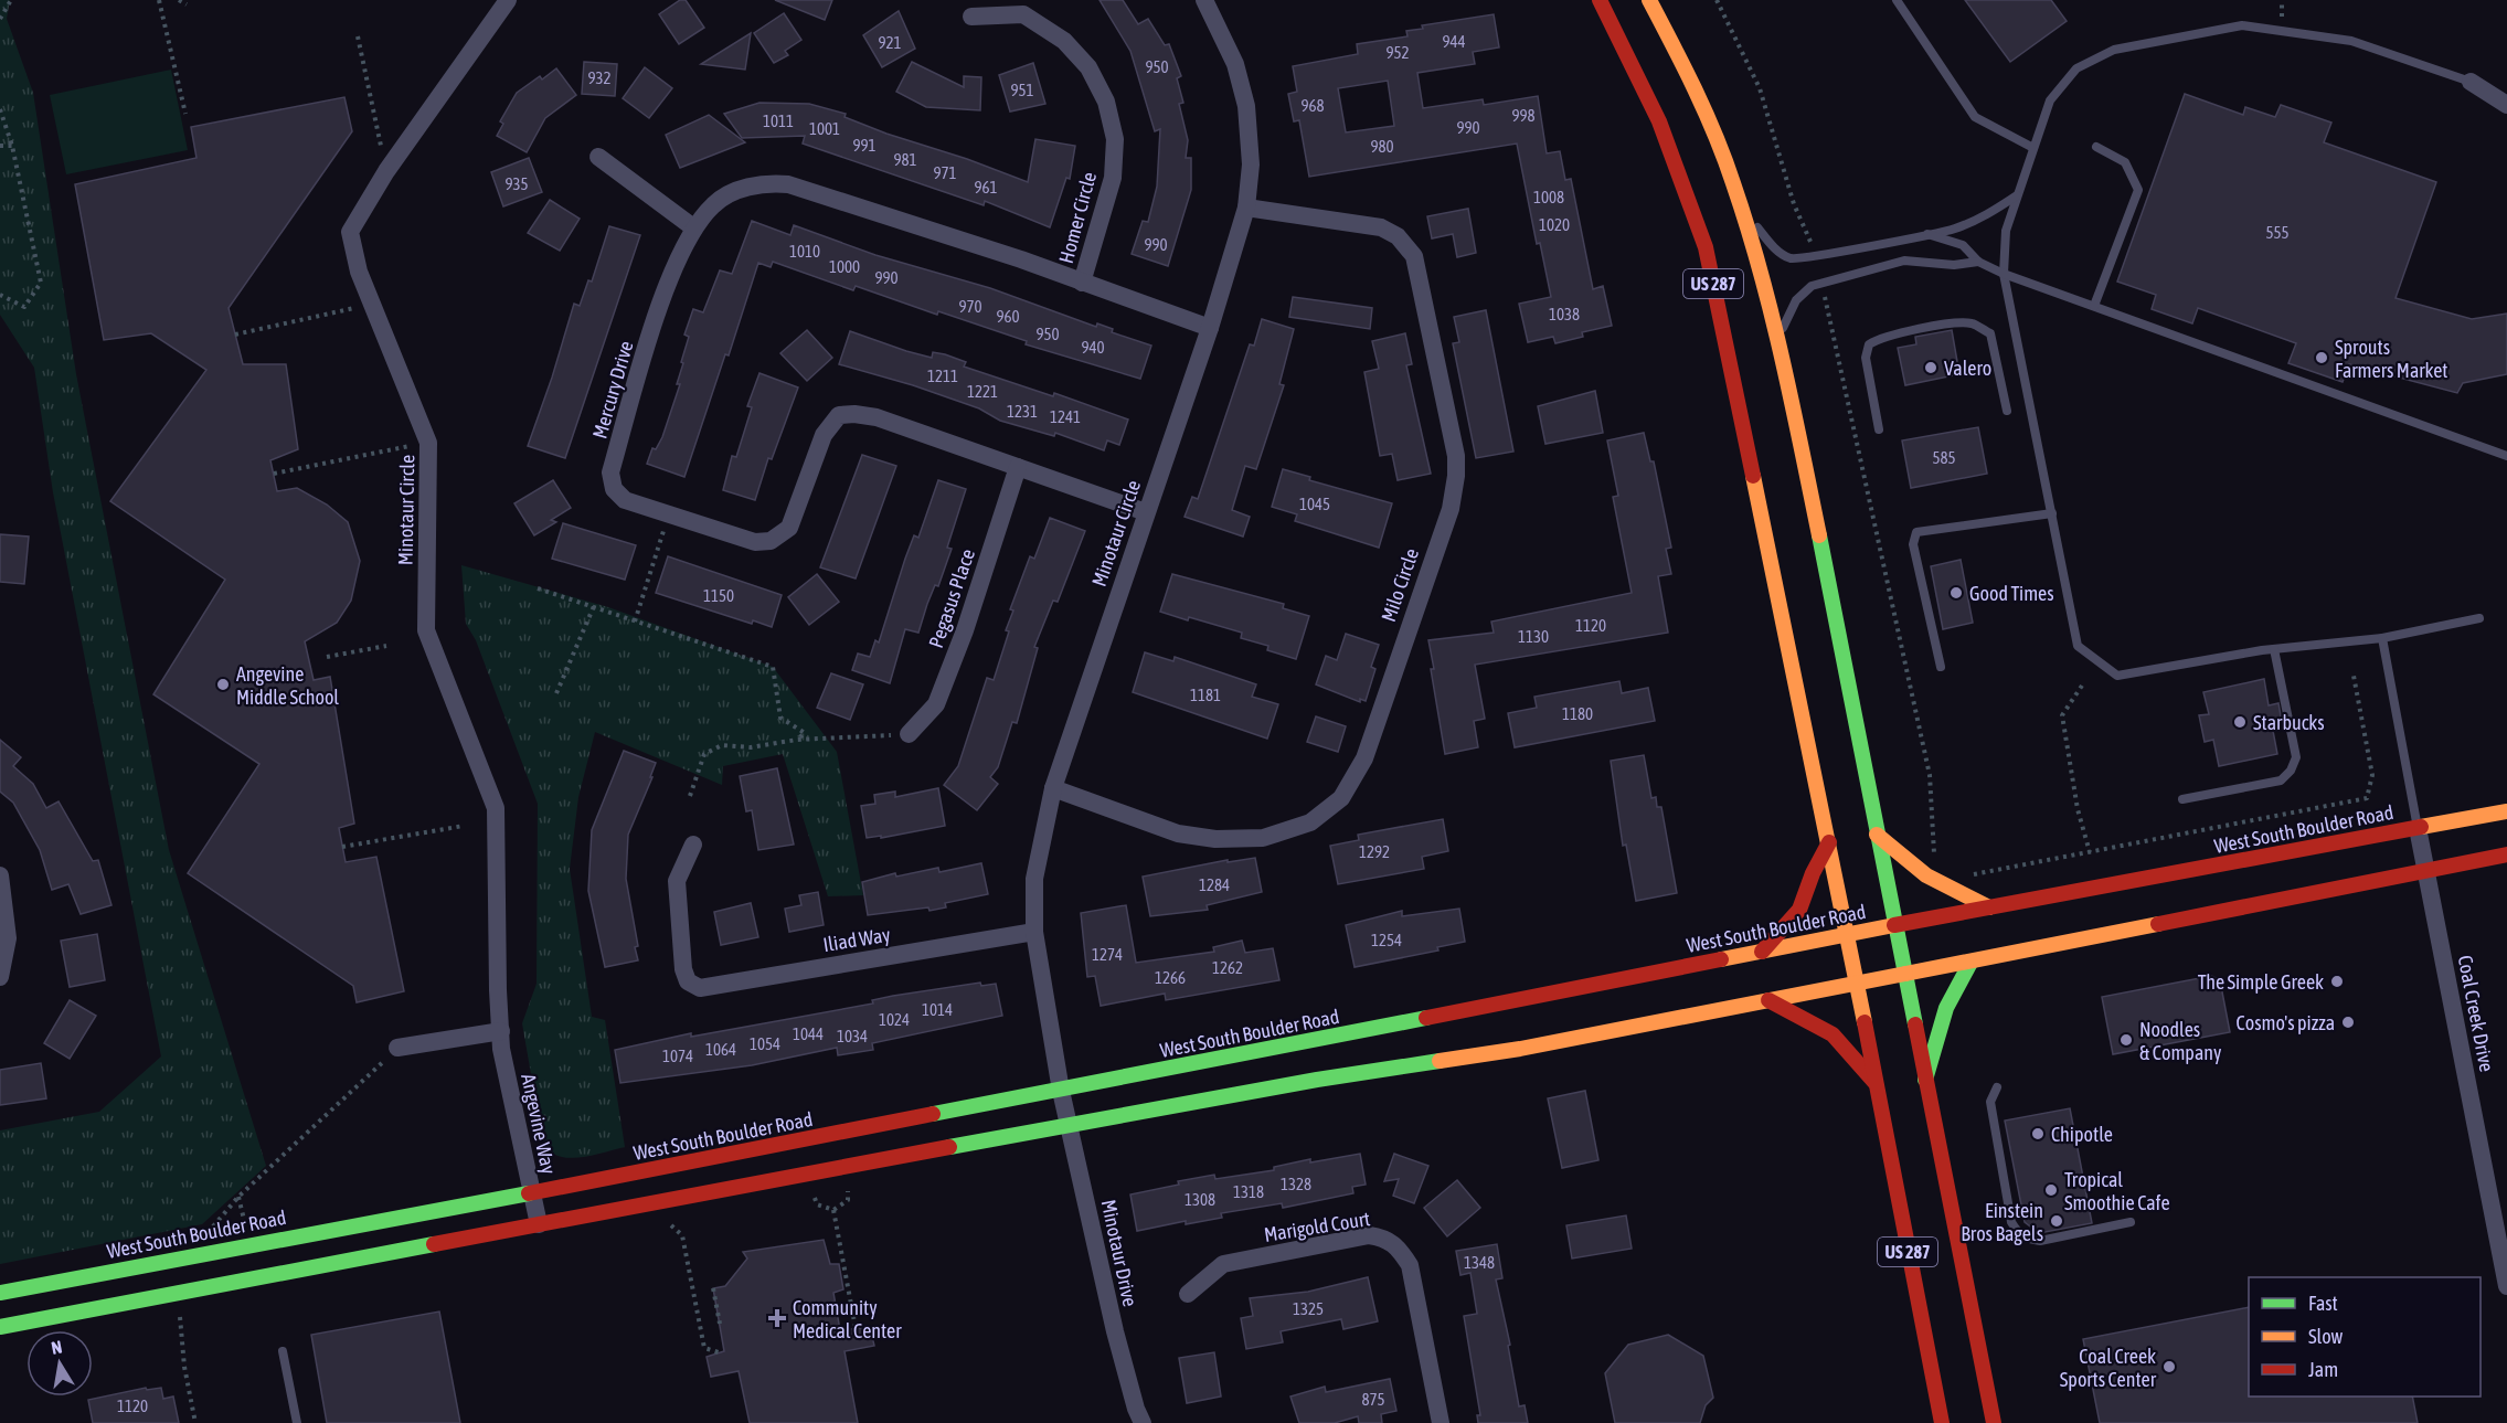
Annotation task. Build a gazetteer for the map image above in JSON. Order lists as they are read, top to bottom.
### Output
{
  "streets": {
    "main road": ["US 287", "West South Boulder Road"],
    "street": [
      "Homer Circle",
      "Mercury Drive",
      "Minotaur Circle",
      "Milo Circle",
      "Pegasus Place",
      "Iliad Way",
      "Coal Creek Drive",
      "Angevine Way",
      "Marigold Court",
      "Minotaur Drive"
    ]
  },
  "crossings": [
    ["Homer Circle", "Mercury Drive"],
    ["US 287", "West South Boulder Road"],
    ["Mercury Drive", "Minotaur Circle"],
    ["Mercury Drive", "Pegasus Place"],
    ["Minotaur Circle", "Milo Circle"],
    ["Minotaur Circle", "West South Boulder Road"],
    ["Minotaur Circle", "Iliad Way"],
    ["Minotaur Circle", "Angevine Way"],
    ["Minotaur Circle", "Minotaur Drive"],
    ["West South Boulder Road", "Coal Creek Drive"],
    ["West South Boulder Road", "Angevine Way"],
    ["West South Boulder Road", "Minotaur Drive"]
  ],
  "places": {
    "other": [
      "Sprouts Farmers Market",
      "Valero",
      "Good Times",
      "Angevine Middle School",
      "Starbucks",
      "The Simple Greek",
      "Cosmo's pizza",
      "Noodles & Company",
      "Chipotle",
      "Tropical Smoothie Cafe",
      "Einstein Bros Bagels",
      "Coal Creek Sports Center"
    ],
    "health": ["Community Medical Center"]
  },
  "house_numbers": [
    "944",
    "921",
    "952",
    "950",
    "932",
    "951",
    "968",
    "998",
    "1011",
    "990",
    "1001",
    "991",
    "980",
    "981",
    "971",
    "935",
    "961",
    "1008",
    "1020",
    "555",
    "990",
    "1010",
    "1000",
    "990",
    "970",
    "1038",
    "960",
    "950",
    "940",
    "1211",
    "1221",
    "1231",
    "1241",
    "585",
    "1045",
    "1150",
    "1120",
    "1130",
    "1181",
    "1180",
    "1292",
    "1284",
    "1254",
    "1274",
    "1262",
    "1266",
    "1014",
    "1024",
    "1044",
    "1034",
    "1054",
    "1064",
    "1074",
    "1328",
    "1318",
    "1308",
    "1348",
    "1325",
    "875",
    "1120"
  ],
  "legend": ["Fast", "Slow", "Jam"],
  "north": "top"
}
